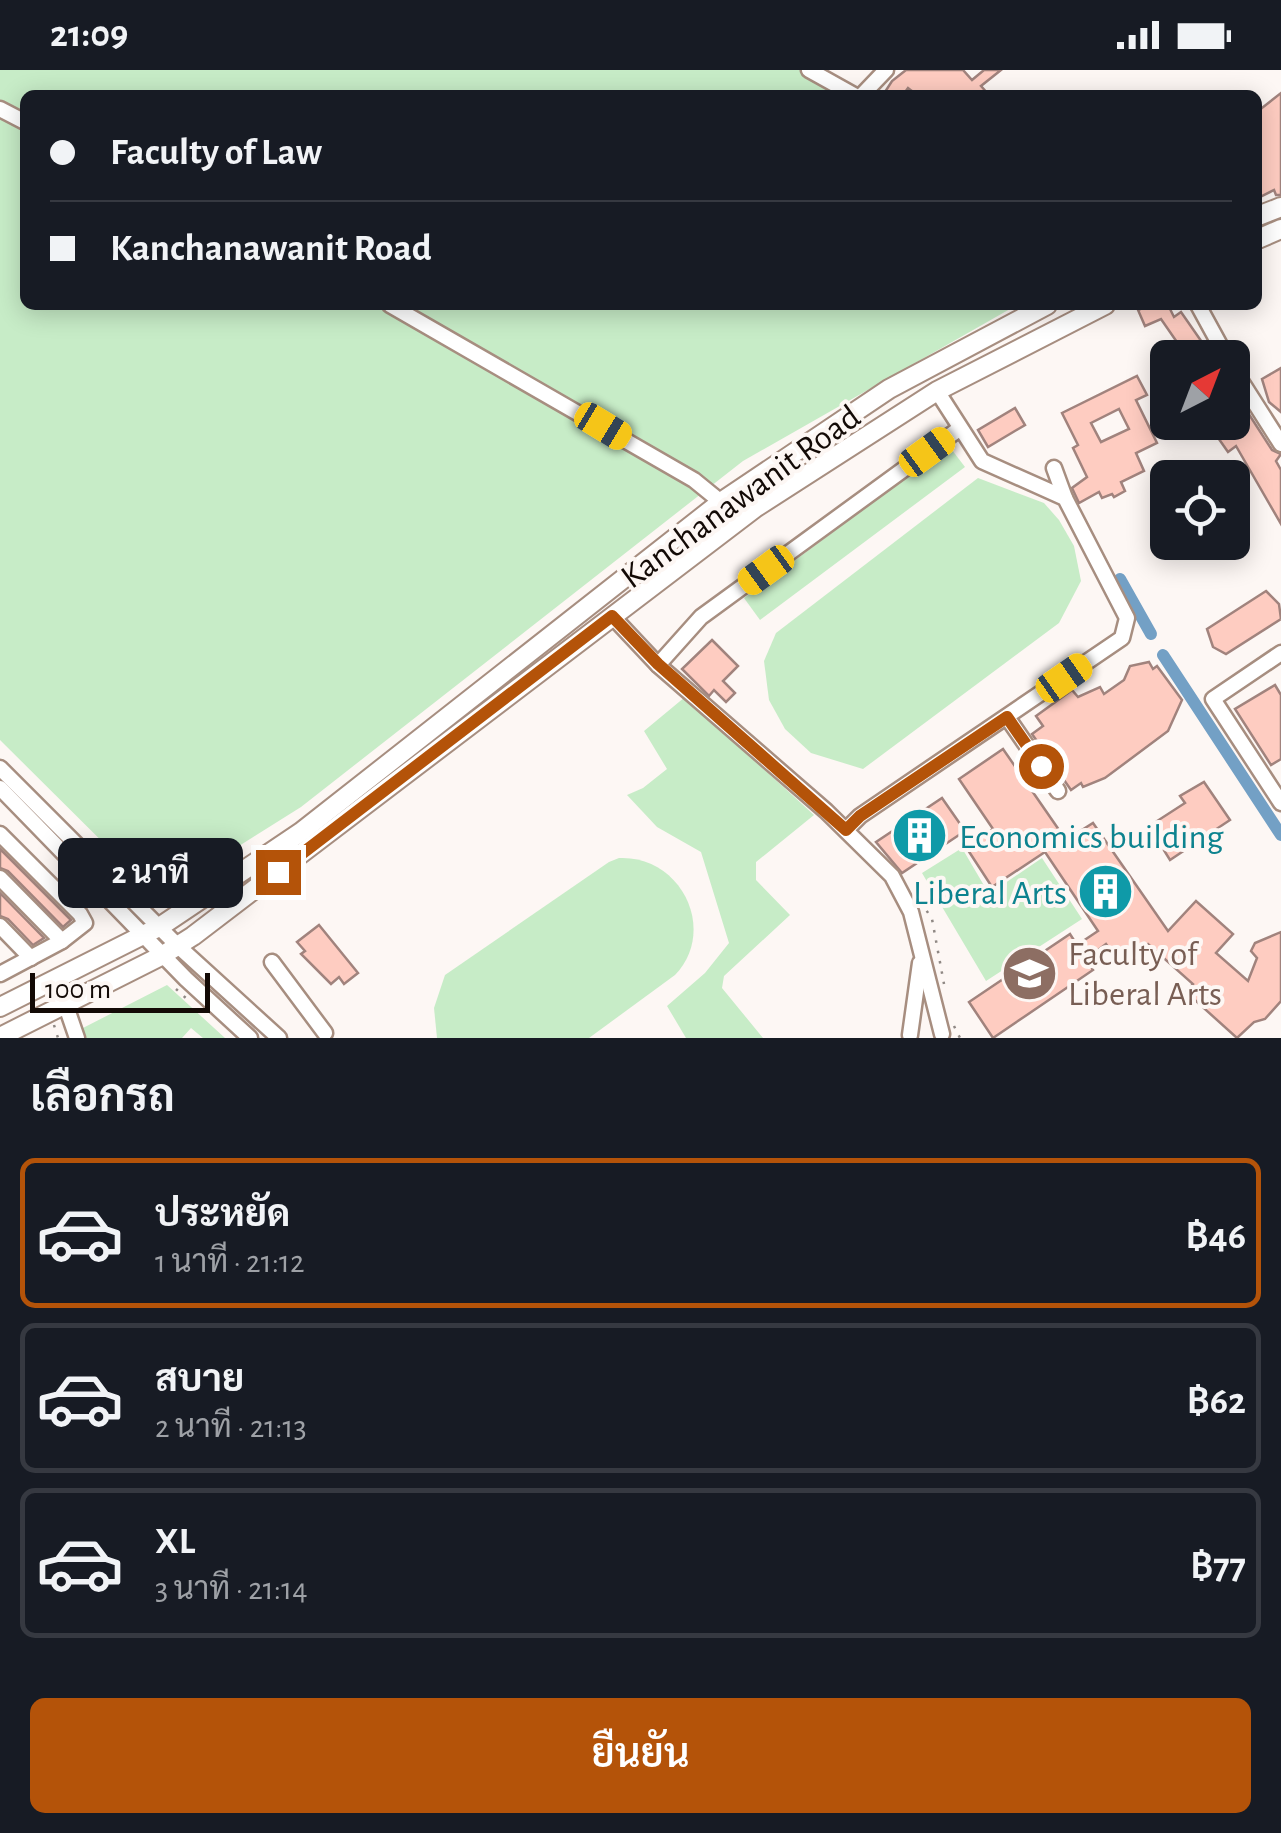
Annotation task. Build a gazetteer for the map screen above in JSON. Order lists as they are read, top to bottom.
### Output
{
  "streets": {
    "main road": ["Kanchanawanit Road"]
  },
  "places": {
    "building": ["Economics building", "Liberal Arts"],
    "school or university": ["Faculty of Liberal Arts"]
  },
  "scale_bar": "100 m",
  "north": "top right",
  "page": {
    "status": "21:09",
    "banner": ["Faculty of Law", "Kanchanawanit Road"],
    "bubble": "2 นาที",
    "scale": "100 m",
    "heading": "เลือกรถ",
    "list": [
      {
        "name": "ประหยัด",
        "note": "1 นาที · 21:12",
        "value": "฿46"
      },
      {
        "name": "สบาย",
        "note": "2 นาที · 21:13",
        "value": "฿62"
      },
      {
        "name": "XL",
        "note": "3 นาที · 21:14",
        "value": "฿77"
      }
    ],
    "buttons": "ยืนยัน"
  }
}
